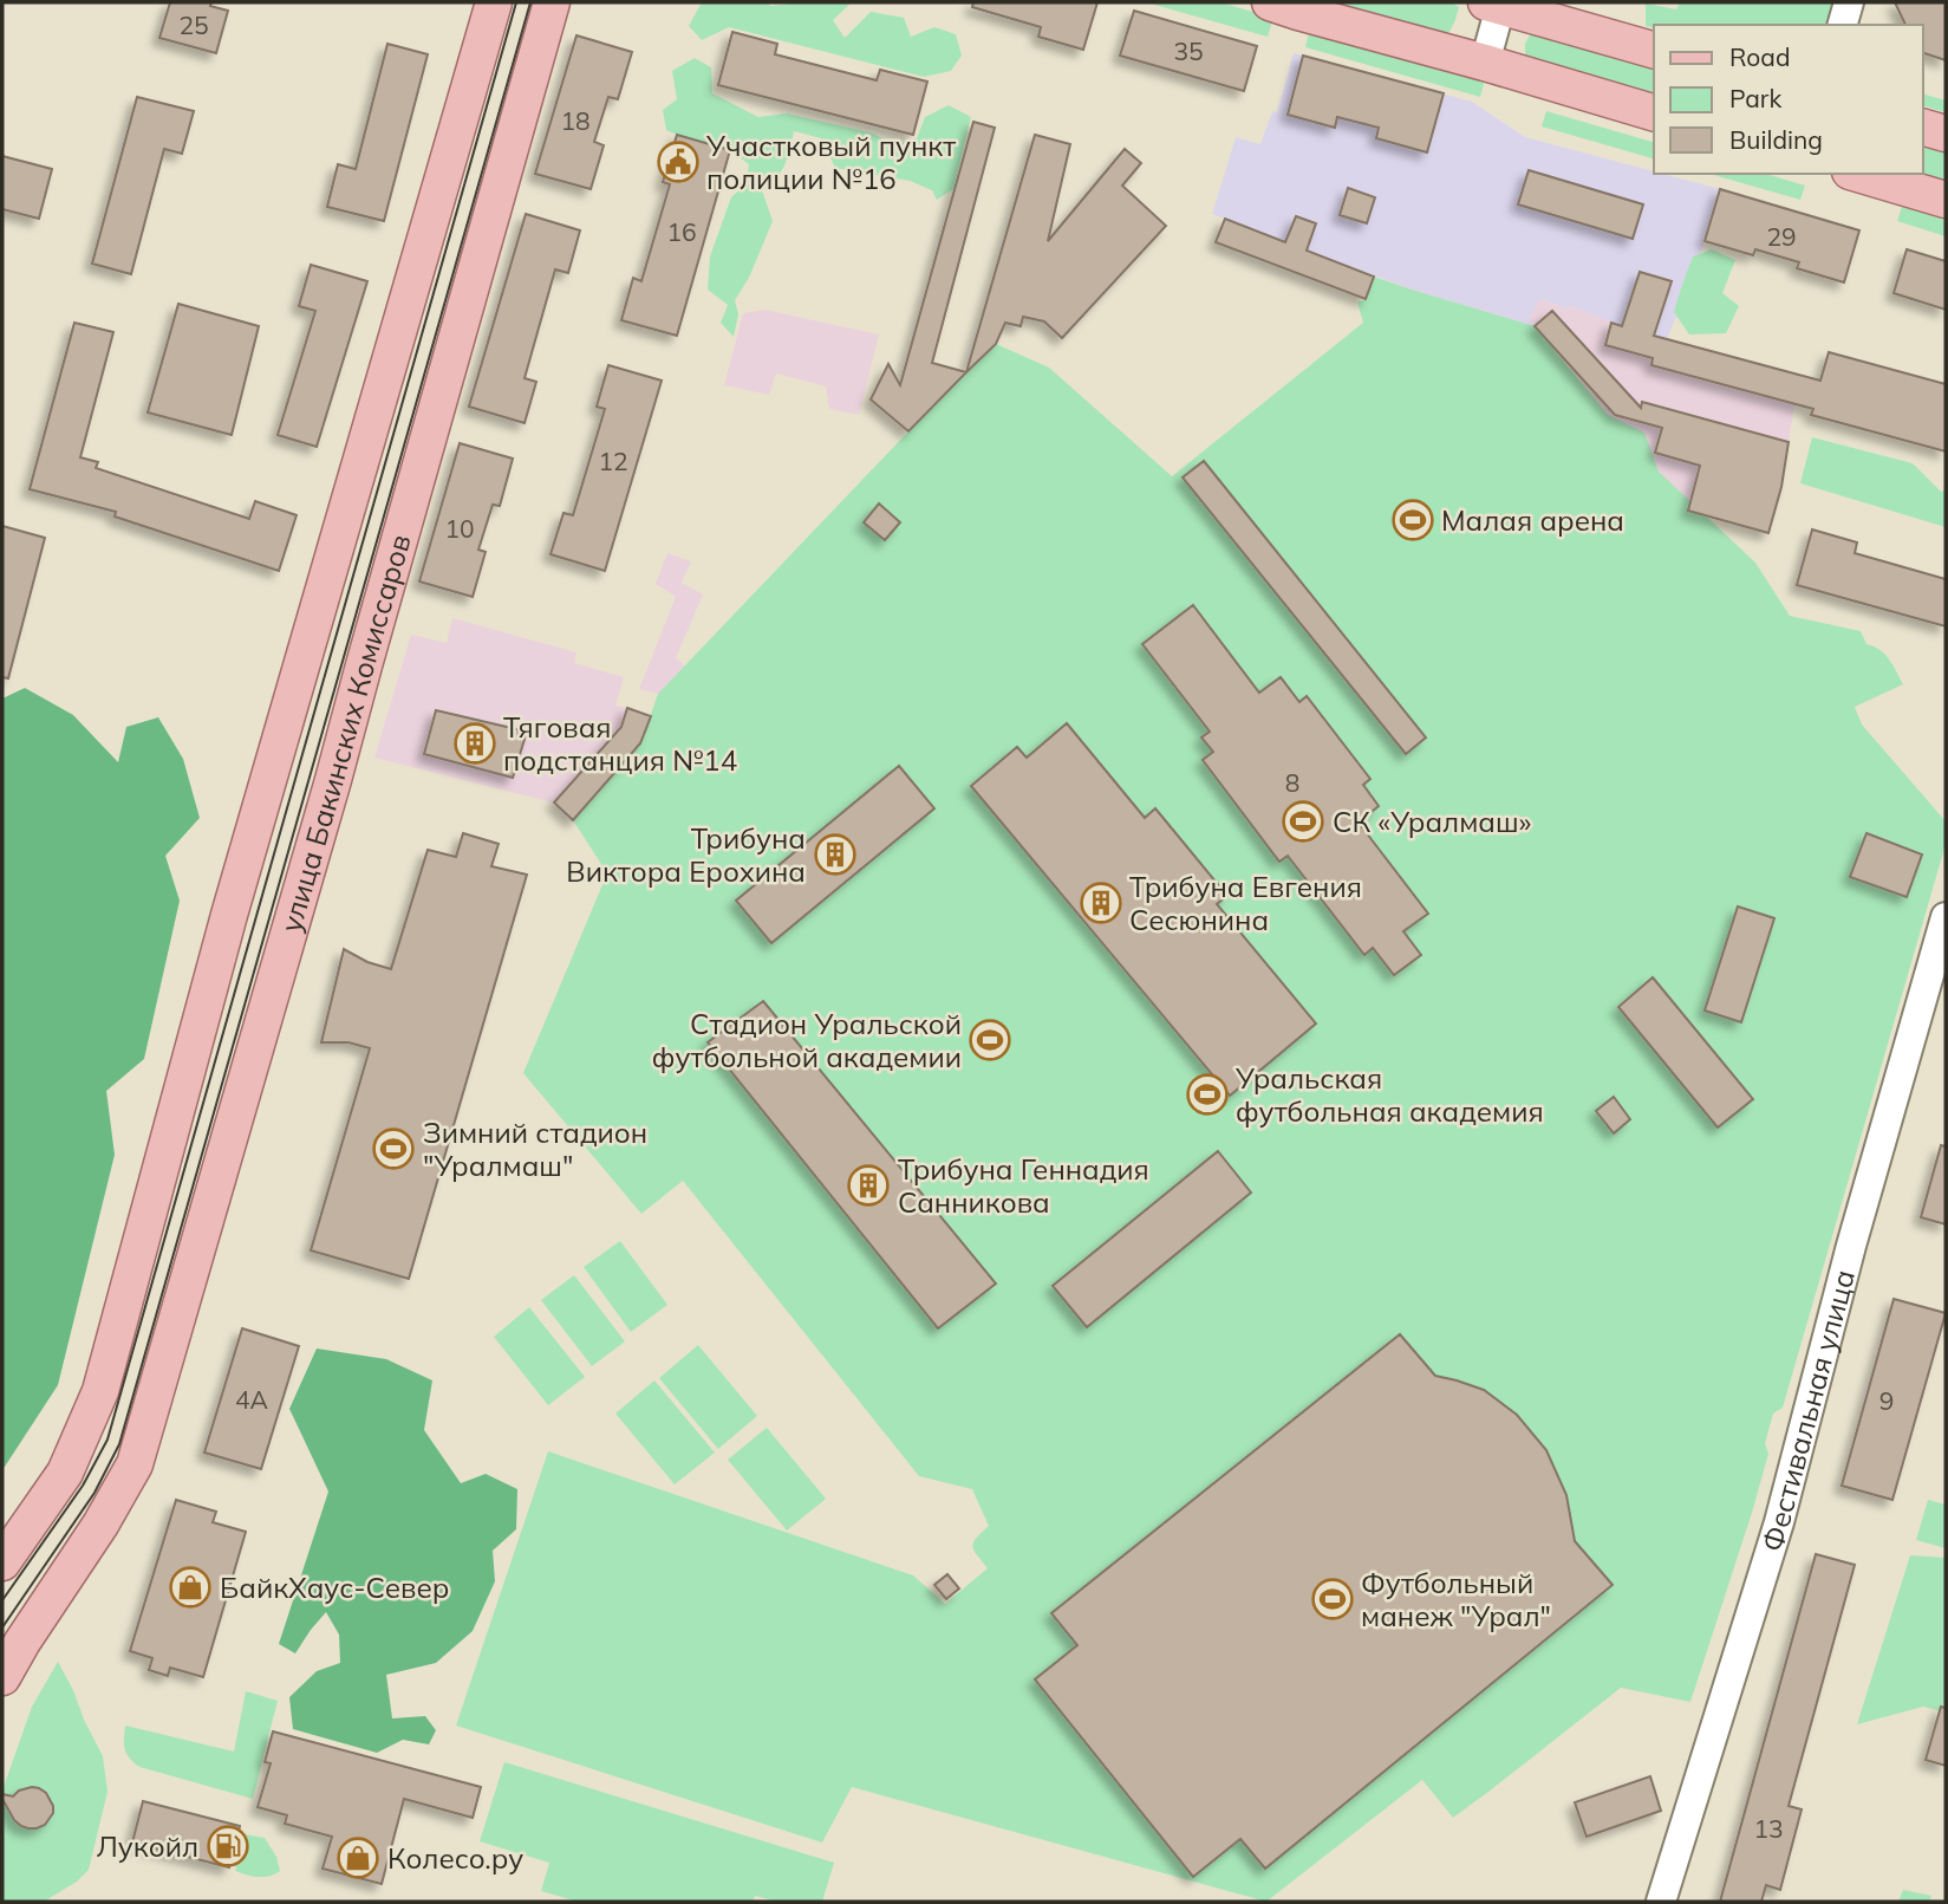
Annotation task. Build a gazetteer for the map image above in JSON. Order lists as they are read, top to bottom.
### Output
{
  "streets": {
    "main road": ["улица Бакинских Комиссаров"],
    "street": ["Фестивальная улица"]
  },
  "places": {
    "public building": ["Участковый пункт полиции №16"],
    "sports": [
      "Малая арена",
      "СК «Уралмаш»",
      "Стадион Уральской футбольной академии",
      "Уральская футбольная академия",
      "Зимний стадион \"Уралмаш\"",
      "Футбольный манеж \"Урал\""
    ],
    "building": [
      "Тяговая подстанция №14",
      "Трибуна Виктора Ерохина",
      "Трибуна Евгения Сесюнина",
      "Трибуна Геннадия Санникова"
    ],
    "shop": ["БайкХаус-Север", "Колесо.ру"],
    "fuel station": ["Лукойл"]
  },
  "house_numbers": [
    "25",
    "35",
    "18",
    "16",
    "29",
    "12",
    "10",
    "8",
    "4А",
    "9",
    "13"
  ],
  "legend": ["Road", "Park", "Building"]
}
